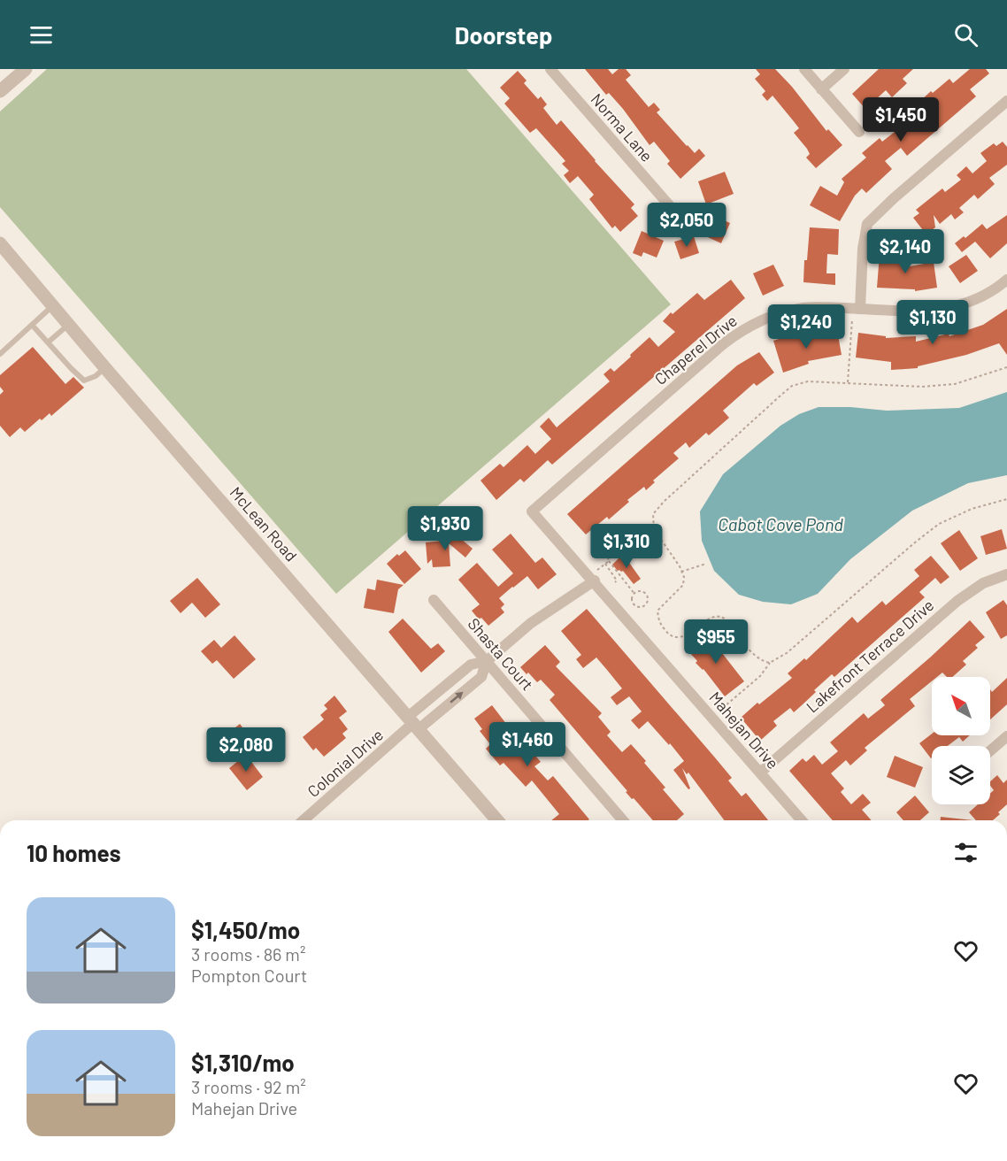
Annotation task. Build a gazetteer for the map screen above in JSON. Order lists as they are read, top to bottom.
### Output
{
  "streets": {
    "street": [
      "Norma Lane",
      "Chaperel Drive",
      "McLean Road",
      "Shasta Court",
      "Lakefront Terrace Drive",
      "Mahejan Drive",
      "Colonial Drive"
    ]
  },
  "crossings": [
    ["Chaperel Drive", "Mahejan Drive"],
    ["McLean Road", "Colonial Drive"],
    ["Lakefront Terrace Drive", "Mahejan Drive"]
  ],
  "water": ["Cabot Cove Pond"],
  "north": "top left",
  "page": {
    "header": "Doorstep",
    "price": [
      "$1,450",
      "$2,050",
      "$2,140",
      "$1,130",
      "$1,240",
      "$1,930",
      "$1,310",
      "$955",
      "$1,460",
      "$2,080"
    ],
    "heading": "10 homes",
    "list": [
      {
        "name": "$1,450/mo",
        "note": "3 rooms · 86 m² · Pompton Court"
      },
      {
        "name": "$1,310/mo",
        "note": "3 rooms · 92 m² · Mahejan Drive"
      }
    ]
  }
}
